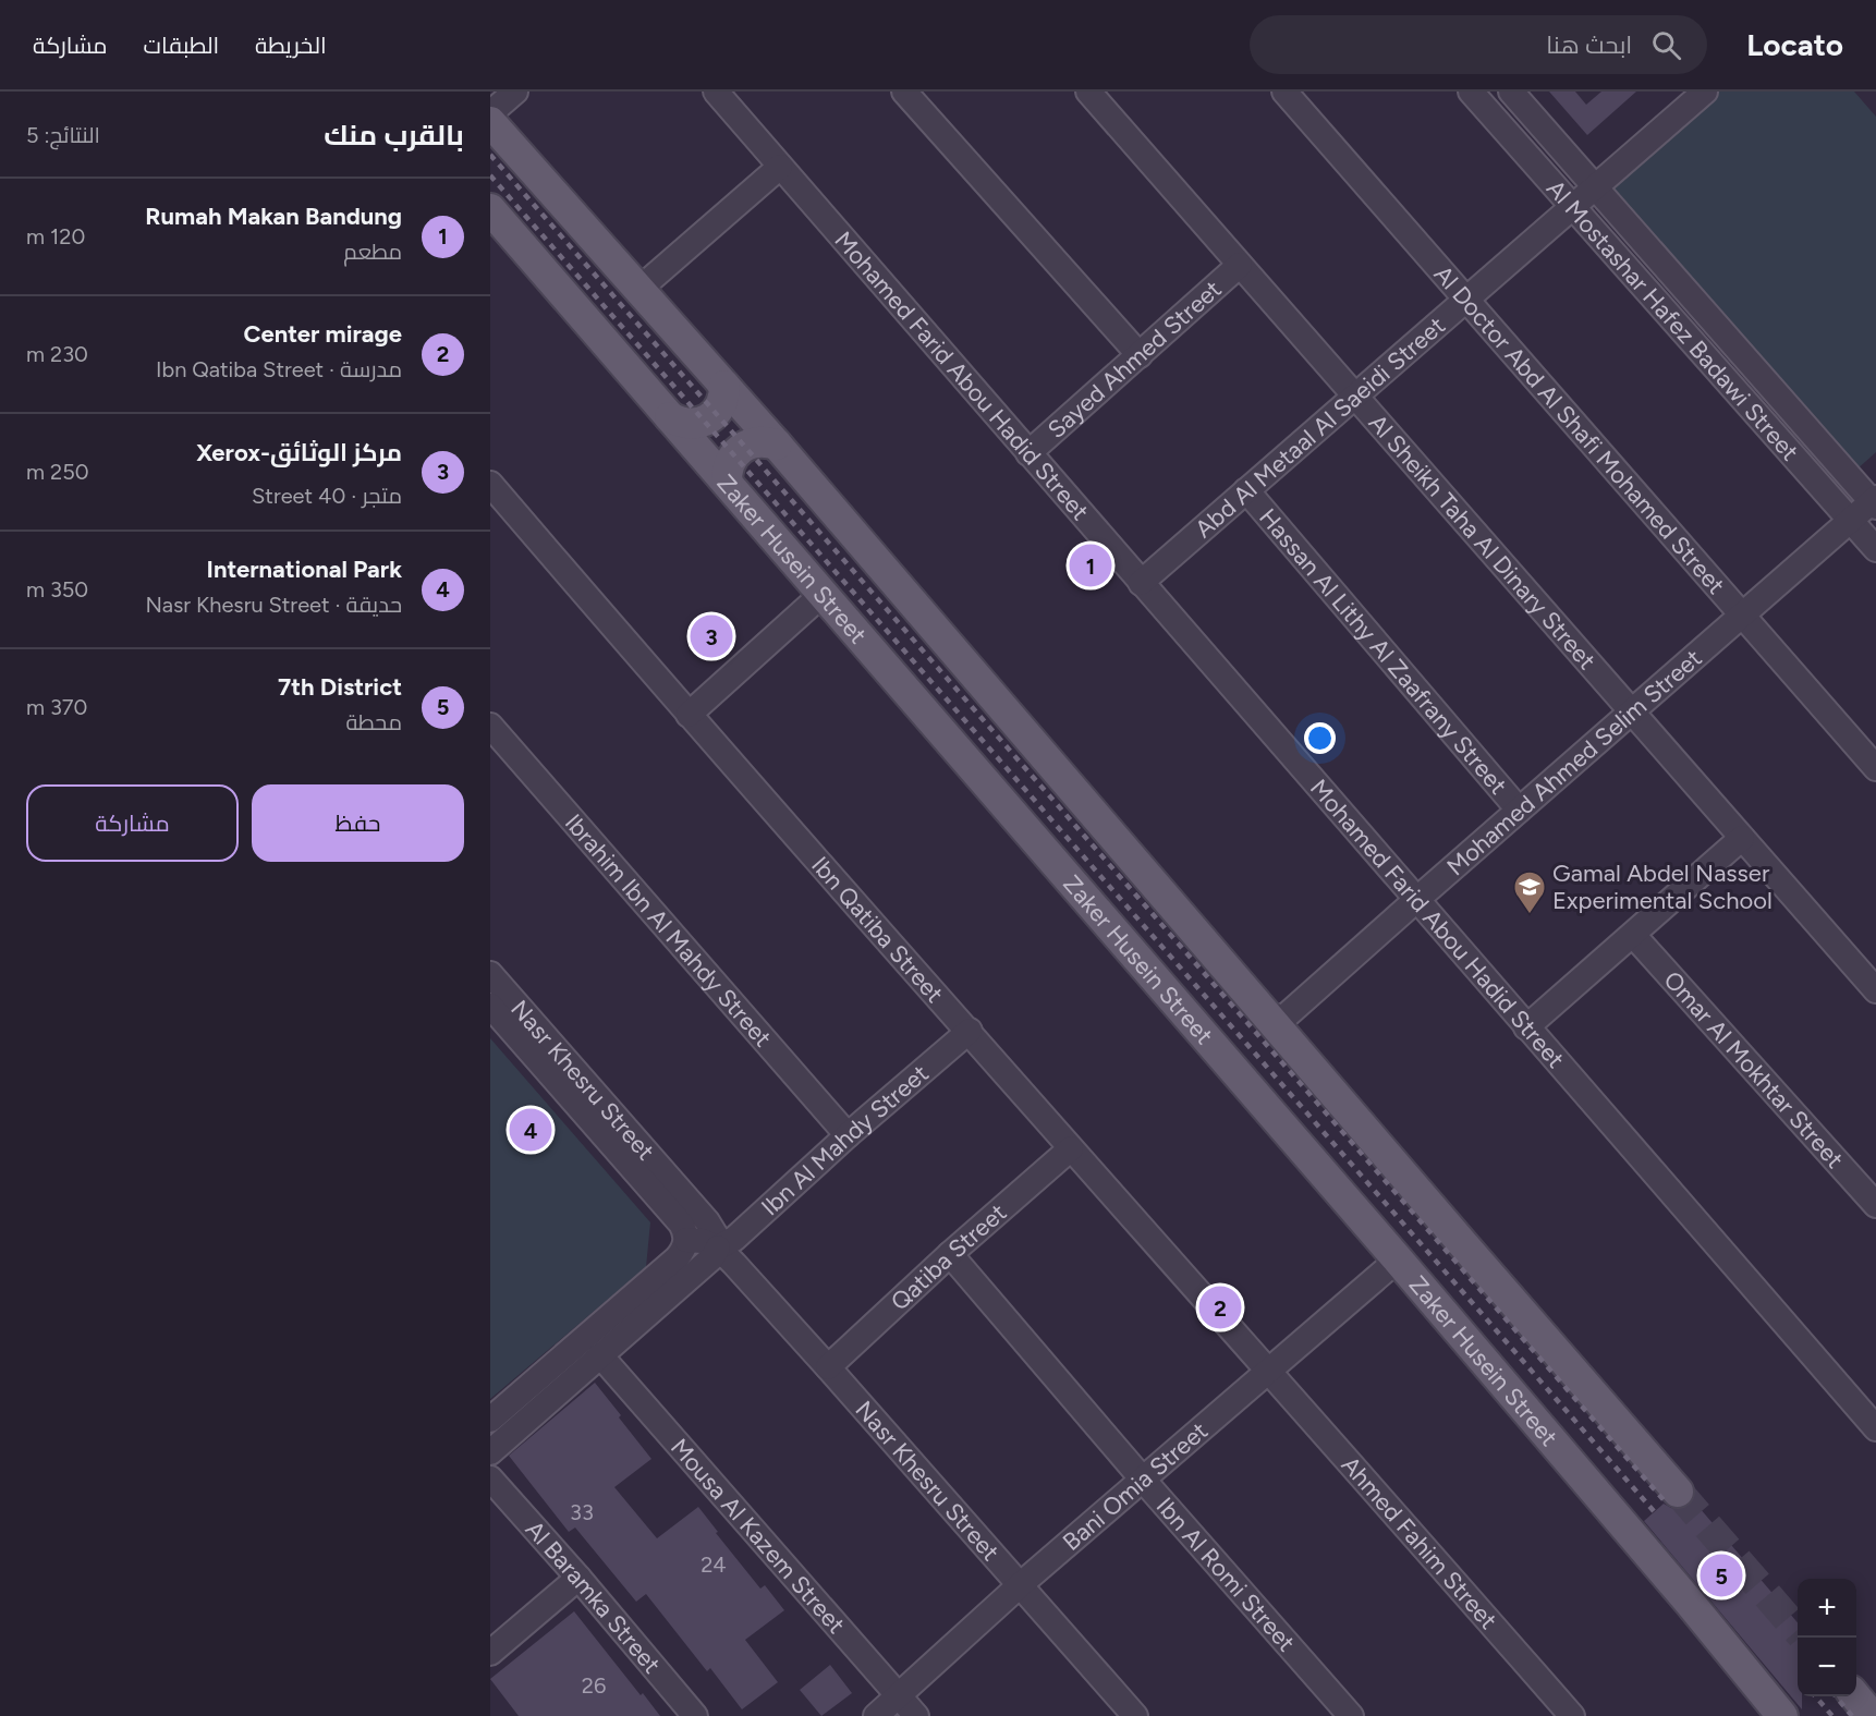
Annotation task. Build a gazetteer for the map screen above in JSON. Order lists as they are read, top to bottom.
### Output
{
  "streets": {
    "main road": ["Zaker Husein Street"],
    "street": [
      "Al Mostashar Hafez Badawi Street",
      "Sayed Ahmed Street",
      "Mohamed Farid Abou Hadid Street",
      "Abd Al Metaal Al Saeidi Street",
      "Al Doctor Abd Al Shafi Mohamed Street",
      "Al Sheikh Taha Al Dinary Street",
      "Hassan Al Lithy Al Zaafrany Street",
      "Mohamed Ahmed Selim Street",
      "Ibn Qatiba Street",
      "Ibrahim Ibn Al Mahdy Street",
      "Omar Al Mokhtar Street",
      "Nasr Khesru Street",
      "Ibn Al Mahdy Street",
      "Qatiba Street",
      "Bani Omia Street",
      "Mousa Al Kazem Street",
      "Ahmed Fahim Street",
      "Ibn Al Romi Street",
      "Al Baramka Street"
    ]
  },
  "crossings": [
    ["Al Mostashar Hafez Badawi Street", "Abd Al Metaal Al Saeidi Street"],
    ["Al Mostashar Hafez Badawi Street", "Mohamed Ahmed Selim Street"],
    ["Sayed Ahmed Street", "Mohamed Farid Abou Hadid Street"],
    ["Sayed Ahmed Street", "Al Sheikh Taha Al Dinary Street"],
    ["Mohamed Farid Abou Hadid Street", "Abd Al Metaal Al Saeidi Street"],
    ["Mohamed Farid Abou Hadid Street", "Mohamed Ahmed Selim Street"],
    ["Abd Al Metaal Al Saeidi Street", "Al Doctor Abd Al Shafi Mohamed Street"],
    ["Abd Al Metaal Al Saeidi Street", "Al Sheikh Taha Al Dinary Street"],
    ["Abd Al Metaal Al Saeidi Street", "Hassan Al Lithy Al Zaafrany Street"],
    ["Al Doctor Abd Al Shafi Mohamed Street", "Mohamed Ahmed Selim Street"],
    ["Al Sheikh Taha Al Dinary Street", "Mohamed Ahmed Selim Street"],
    ["Zaker Husein Street", "Bani Omia Street"],
    ["Hassan Al Lithy Al Zaafrany Street", "Mohamed Ahmed Selim Street"],
    ["Ibn Qatiba Street", "Ibn Al Mahdy Street"],
    ["Ibn Qatiba Street", "Qatiba Street"],
    ["Ibn Qatiba Street", "Bani Omia Street"],
    ["Ibn Qatiba Street", "Ahmed Fahim Street"],
    ["Ibrahim Ibn Al Mahdy Street", "Ibn Al Mahdy Street"],
    ["Nasr Khesru Street", "Ibn Al Mahdy Street"],
    ["Nasr Khesru Street", "Qatiba Street"],
    ["Nasr Khesru Street", "Bani Omia Street"],
    ["Ibn Al Mahdy Street", "Mousa Al Kazem Street"],
    ["Qatiba Street", "Ibn Al Romi Street"],
    ["Bani Omia Street", "Mousa Al Kazem Street"],
    ["Bani Omia Street", "Ahmed Fahim Street"],
    ["Bani Omia Street", "Ibn Al Romi Street"]
  ],
  "places": {
    "school or university": ["Gamal Abdel Nasser Experimental School"]
  },
  "house_numbers": ["33", "24", "26"],
  "page": {
    "header": "Locato",
    "search": "ابحث هنا",
    "nav": ["الخريطة", "الطبقات", "مشاركة"],
    "heading": ["بالقرب منك", "النتائج: 5"],
    "list": [
      {
        "mark": "1",
        "name": "Rumah Makan Bandung",
        "note": "مطعم",
        "value": "120 m"
      },
      {
        "mark": "2",
        "name": "Center mirage",
        "note": "مدرسة · Ibn Qatiba Street",
        "value": "230 m"
      },
      {
        "mark": "3",
        "name": "مركز الوثائق-Xerox",
        "note": "متجر · Street 40",
        "value": "250 m"
      },
      {
        "mark": "4",
        "name": "International Park",
        "note": "حديقة · Nasr Khesru Street",
        "value": "350 m"
      },
      {
        "mark": "5",
        "name": "7th District",
        "note": "محطة",
        "value": "370 m"
      }
    ],
    "pins": [
      "1",
      "3",
      "4",
      "2",
      "5"
    ],
    "buttons": ["حفظ", "مشاركة"],
    "map_buttons": ["+", "−"]
  }
}
